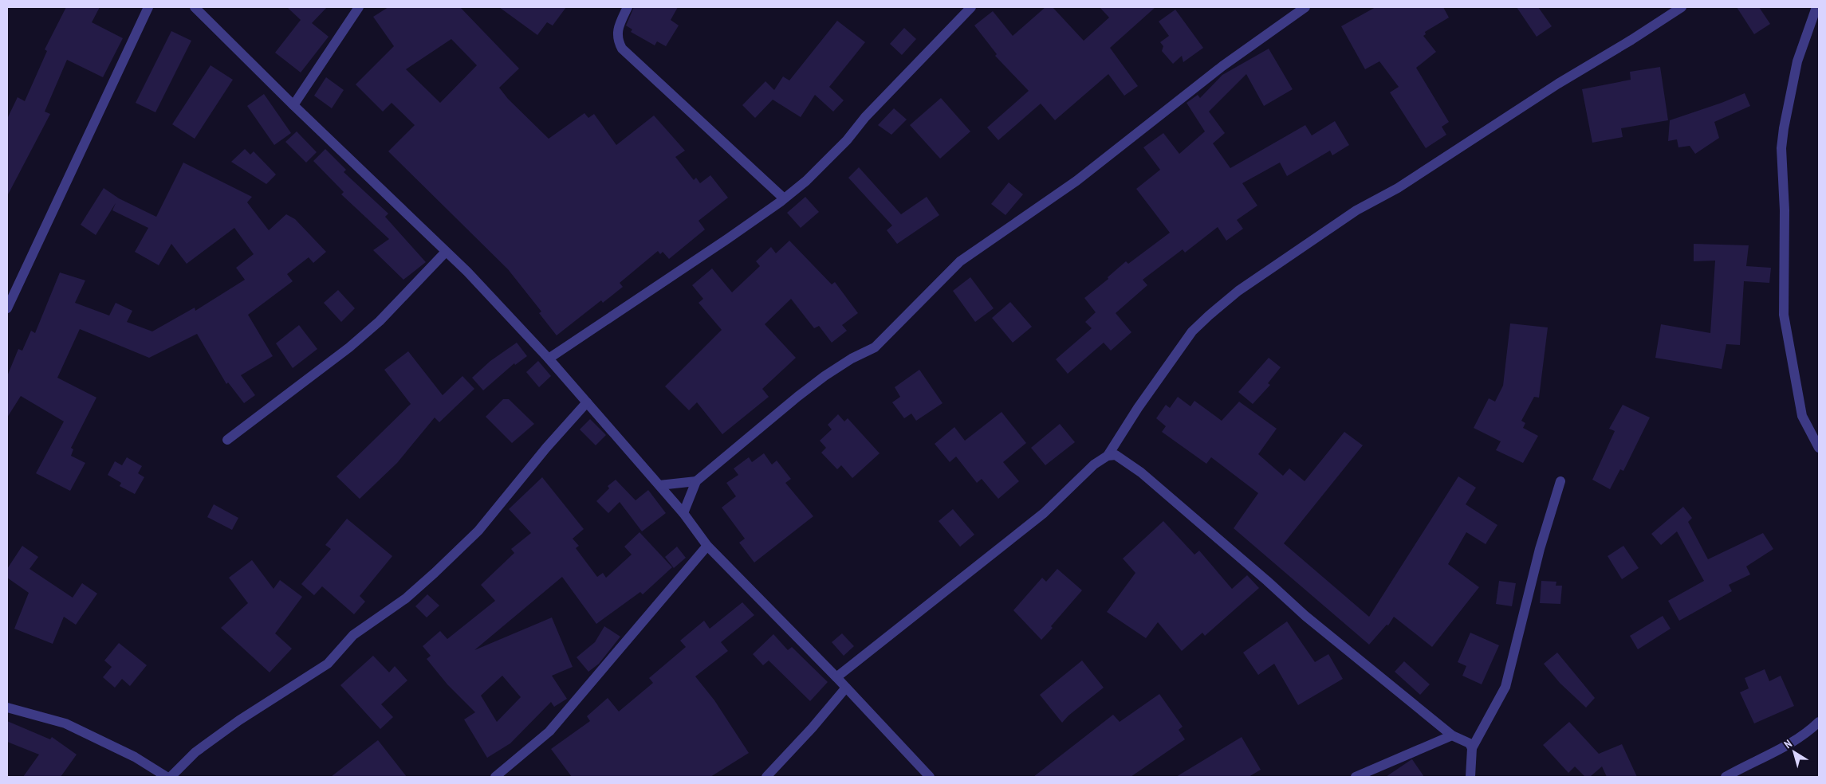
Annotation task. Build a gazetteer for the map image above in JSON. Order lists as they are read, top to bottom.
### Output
{
  "north": "top left"
}
